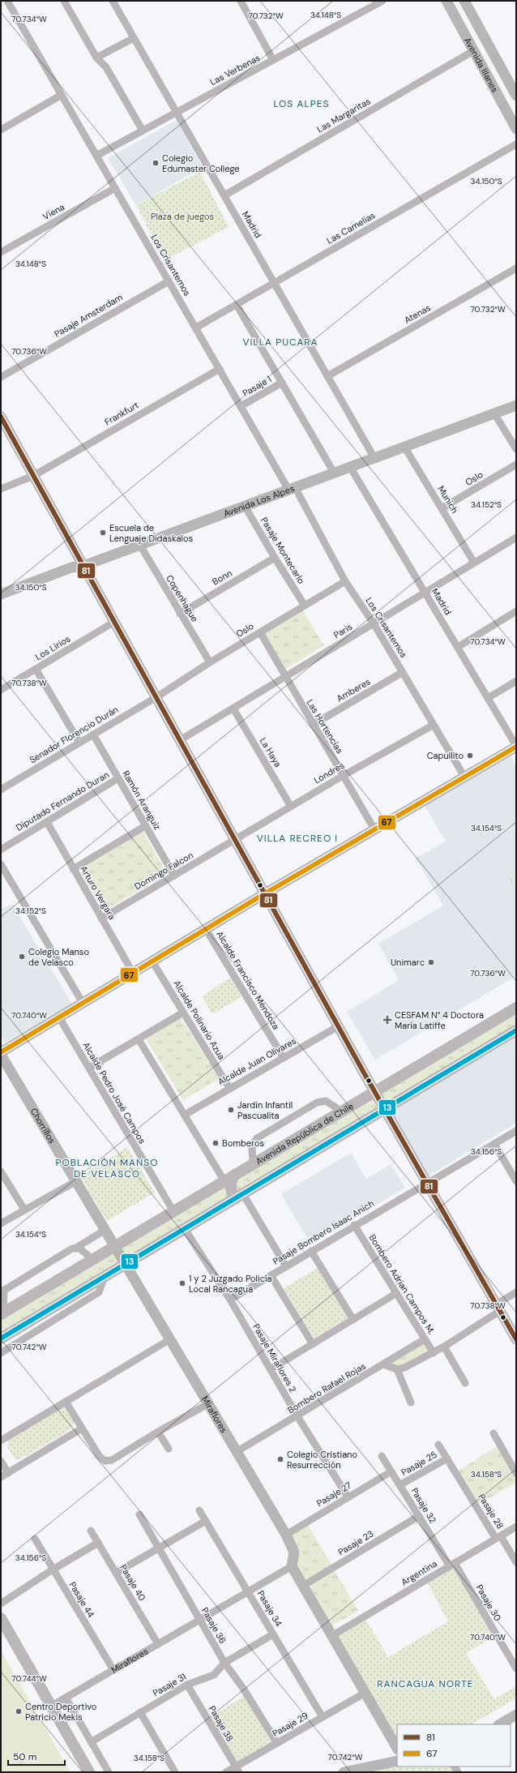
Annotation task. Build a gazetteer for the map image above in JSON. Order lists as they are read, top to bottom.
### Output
{
  "streets": {
    "main road": ["Avenida República de Chile"],
    "street": [
      "Avenida Illanes",
      "Las Verbenas",
      "Las Margaritas",
      "Viena",
      "Madrid",
      "Las Camelias",
      "Los Crisantemos",
      "Atenas",
      "Pasaje Amsterdam",
      "Pasaje 1",
      "Frankfurt",
      "Oslo",
      "Munich",
      "Avenida Los Alpes",
      "Pasaje Montecarlo",
      "Bonn",
      "Copenhague",
      "Paris",
      "Los Lirios",
      "Amberes",
      "Las Hortencias",
      "Senador Florencio Durán",
      "La Haya",
      "Londres",
      "Ramón Aranguiz",
      "Diputado Fernando Duran",
      "Domingo Falcon",
      "Arturo Vergara",
      "Alcalde Francisco Mendoza",
      "Alcalde Polinario Azua",
      "Alcalde Juan Olivares",
      "Alcalde Pedro José Campos",
      "Chorrillos",
      "Pasaje Bombero Isaac Anich",
      "Bombero Adrian Campos M.",
      "Pasaje Miraflores 2",
      "Bombero Rafael Rojas",
      "Miraflores",
      "Pasaje 25",
      "Pasaje 27",
      "Pasaje 32",
      "Pasaje 28",
      "Pasaje 23",
      "Argentina",
      "Pasaje 40",
      "Pasaje 44",
      "Pasaje 30",
      "Pasaje 34",
      "Pasaje 36",
      "Pasaje 31",
      "Pasaje 38",
      "Pasaje 29"
    ]
  },
  "crossings": [
    ["Avenida Illanes", "Las Margaritas"],
    ["Las Verbenas", "Madrid"],
    ["Las Verbenas", "Los Crisantemos"],
    ["Las Margaritas", "Madrid"],
    ["Viena", "Los Crisantemos"],
    ["Madrid", "Las Camelias"],
    ["Madrid", "Atenas"],
    ["Madrid", "Avenida Los Alpes"],
    ["Madrid", "Paris"],
    ["Las Camelias", "Los Crisantemos"],
    ["Los Crisantemos", "Pasaje Amsterdam"],
    ["Los Crisantemos", "Pasaje 1"],
    ["Los Crisantemos", "Frankfurt"],
    ["Los Crisantemos", "Oslo"],
    ["Los Crisantemos", "Avenida Los Alpes"],
    ["Los Crisantemos", "Paris"],
    ["Los Crisantemos", "Amberes"],
    ["Los Crisantemos", "Londres"],
    ["Oslo", "Munich"],
    ["Oslo", "Pasaje Montecarlo"],
    ["Oslo", "Copenhague"],
    ["Oslo", "Las Hortencias"],
    ["Oslo", "Senador Florencio Durán"],
    ["Munich", "Avenida Los Alpes"],
    ["Munich", "Paris"],
    ["Avenida Los Alpes", "Pasaje Montecarlo"],
    ["Avenida Los Alpes", "Copenhague"],
    ["Pasaje Montecarlo", "Bonn"],
    ["Bonn", "Copenhague"],
    ["Paris", "Las Hortencias"],
    ["Paris", "La Haya"],
    ["Amberes", "Las Hortencias"],
    ["Las Hortencias", "Londres"],
    ["Senador Florencio Durán", "Ramón Aranguiz"],
    ["La Haya", "Londres"],
    ["Londres", "Domingo Falcon"],
    ["Ramón Aranguiz", "Diputado Fernando Duran"],
    ["Ramón Aranguiz", "Domingo Falcon"],
    ["Diputado Fernando Duran", "Arturo Vergara"],
    ["Domingo Falcon", "Arturo Vergara"],
    ["Alcalde Francisco Mendoza", "Alcalde Juan Olivares"],
    ["Alcalde Polinario Azua", "Alcalde Juan Olivares"],
    ["Alcalde Pedro José Campos", "Avenida República de Chile"],
    ["Chorrillos", "Avenida República de Chile"],
    ["Chorrillos", "Miraflores"],
    ["Pasaje Bombero Isaac Anich", "Bombero Adrian Campos M."],
    ["Pasaje Bombero Isaac Anich", "Pasaje Miraflores 2"],
    ["Bombero Adrian Campos M.", "Bombero Rafael Rojas"],
    ["Pasaje Miraflores 2", "Bombero Rafael Rojas"],
    ["Pasaje Miraflores 2", "Pasaje 27"],
    ["Bombero Rafael Rojas", "Miraflores"],
    ["Miraflores", "Pasaje 27"],
    ["Miraflores", "Pasaje 40"],
    ["Miraflores", "Pasaje 44"],
    ["Miraflores", "Pasaje 34"],
    ["Miraflores", "Pasaje 36"],
    ["Pasaje 25", "Pasaje 32"],
    ["Pasaje 25", "Pasaje 28"],
    ["Pasaje 27", "Pasaje 32"],
    ["Pasaje 32", "Pasaje 23"],
    ["Pasaje 32", "Argentina"],
    ["Pasaje 32", "Pasaje 30"],
    ["Pasaje 28", "Argentina"],
    ["Argentina", "Pasaje 30"],
    ["Pasaje 34", "Pasaje 31"],
    ["Pasaje 34", "Pasaje 29"],
    ["Pasaje 36", "Pasaje 31"],
    ["Pasaje 36", "Pasaje 29"],
    ["Pasaje 31", "Pasaje 38"],
    ["Pasaje 38", "Pasaje 29"]
  ],
  "districts": [
    "LOS ALPES",
    "VILLA PUCARA",
    "VILLA RECREO I",
    "POBLACIÓN MANSO DE VELASCO",
    "RANCAGUA NORTE"
  ],
  "parks": ["Plaza de juegos"],
  "places": {
    "other": [
      "Colegio Edumaster College",
      "Escuela de Lenguaje Didaskalos",
      "Capullito",
      "Colegio Manso de Velasco",
      "Unimarc",
      "Jardin Infantil Pascualita",
      "Bomberos",
      "1 y 2 Juzgado Policía Local Rancagua",
      "Colegio Cristiano Resurrección",
      "Centro Deportivo Patricio Mekis"
    ],
    "health": ["CESFAM N° 4 Doctora María Latiffe"]
  },
  "lines": ["transit line 81", "transit line 67", "transit line 13"],
  "legend": ["81", "67"],
  "scale_bar": "50 m",
  "coordinates": [
    "34.148°S",
    "70.732°W",
    "70.734°W",
    "34.150°S",
    "70.736°W",
    "34.152°S",
    "70.738°W",
    "34.154°S",
    "70.740°W",
    "34.156°S",
    "70.742°W",
    "34.158°S",
    "70.744°W"
  ]
}
